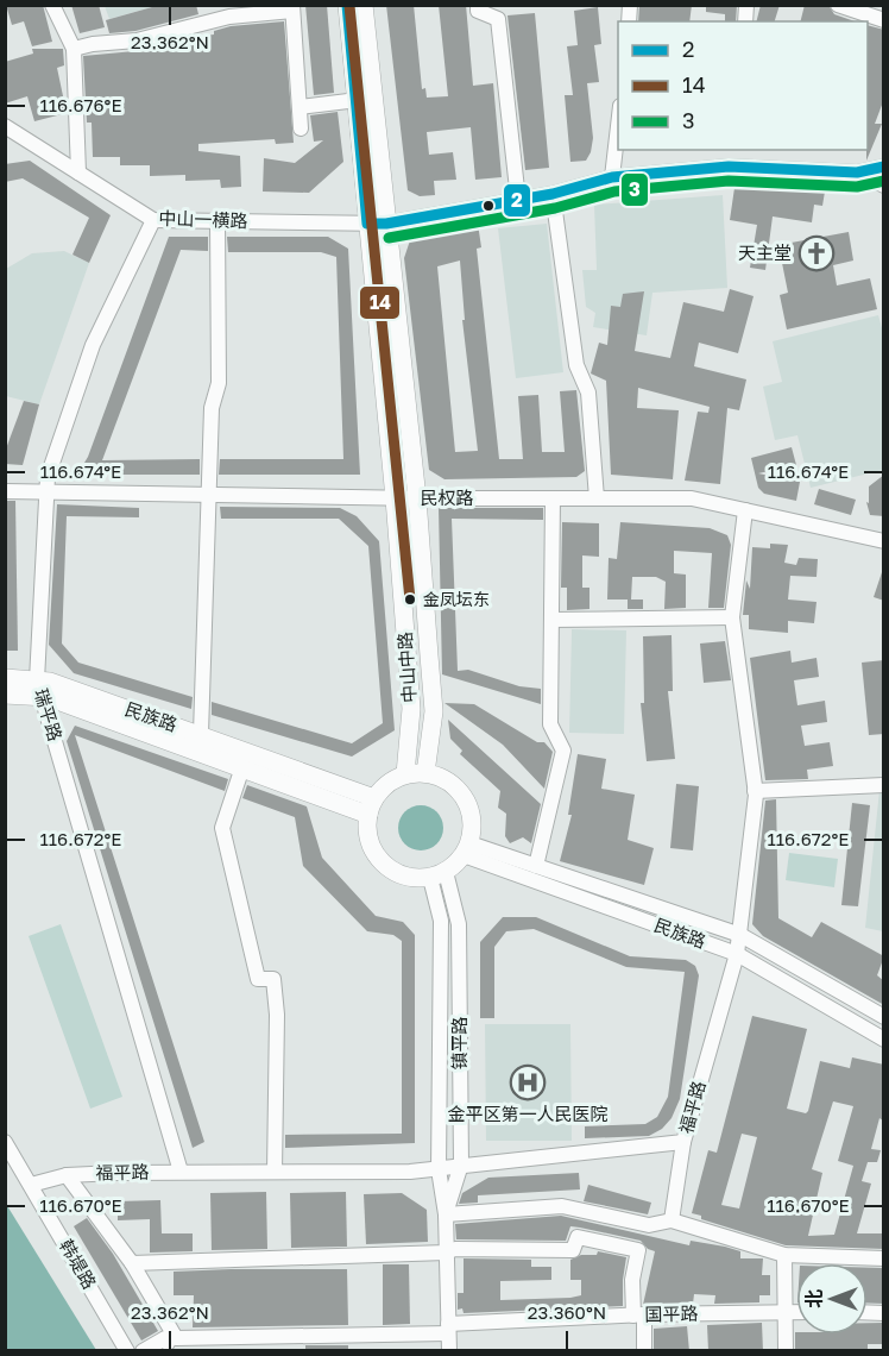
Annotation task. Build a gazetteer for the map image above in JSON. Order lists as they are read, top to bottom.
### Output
{
  "streets": {
    "main road": ["中山中路", "民族路"],
    "street": [
      "中山一横路",
      "民权路",
      "瑞平路",
      "镇平路",
      "福平路",
      "韩堤路",
      "国平路"
    ]
  },
  "crossings": [
    ["中山一横路", "中山中路"],
    ["中山一横路", "瑞平路"],
    ["民权路", "中山中路"],
    ["民权路", "瑞平路"],
    ["民权路", "福平路"],
    ["中山中路", "民族路"],
    ["中山中路", "镇平路"],
    ["瑞平路", "民族路"],
    ["瑞平路", "福平路"],
    ["民族路", "镇平路"],
    ["民族路", "福平路"],
    ["镇平路", "福平路"],
    ["镇平路", "国平路"],
    ["福平路", "韩堤路"]
  ],
  "places": {
    "church": ["天主堂"],
    "other": ["金凤坛东"],
    "hospital": ["金平区第一人民医院"]
  },
  "lines": ["transit line 2", "transit line 14", "transit line 3"],
  "legend": ["2", "14", "3"],
  "north": "left",
  "coordinates": [
    "23.362°N",
    "116.676°E",
    "116.674°E",
    "116.672°E",
    "116.670°E",
    "23.360°N"
  ]
}
